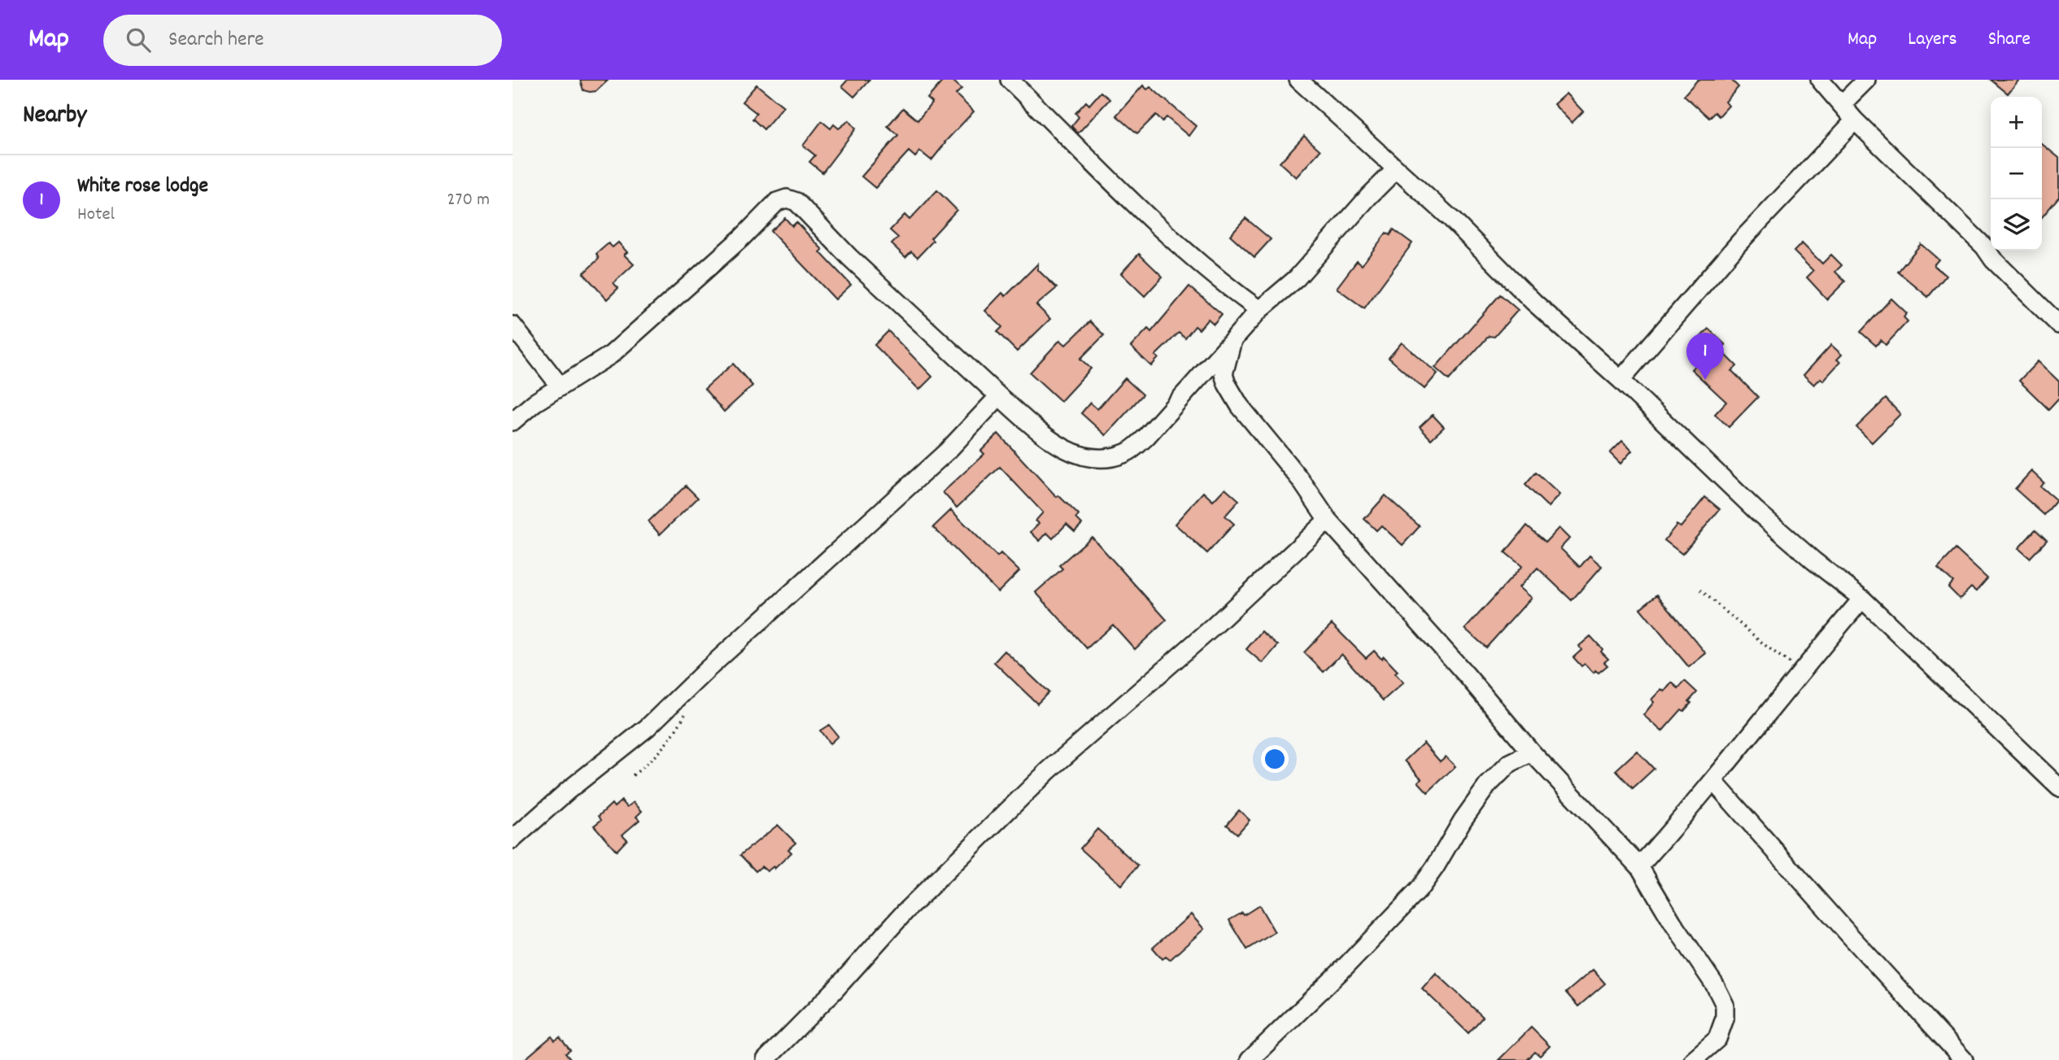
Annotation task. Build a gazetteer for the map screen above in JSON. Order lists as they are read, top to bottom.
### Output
{
  "page": {
    "header": "Map",
    "search": "Search here",
    "nav": ["Map", "Layers", "Share"],
    "heading": "Nearby",
    "map_buttons": ["+", "−"],
    "list": [
      {
        "mark": "1",
        "name": "White rose lodge",
        "note": "Hotel",
        "value": "270 m"
      }
    ],
    "pins": "1"
  }
}
